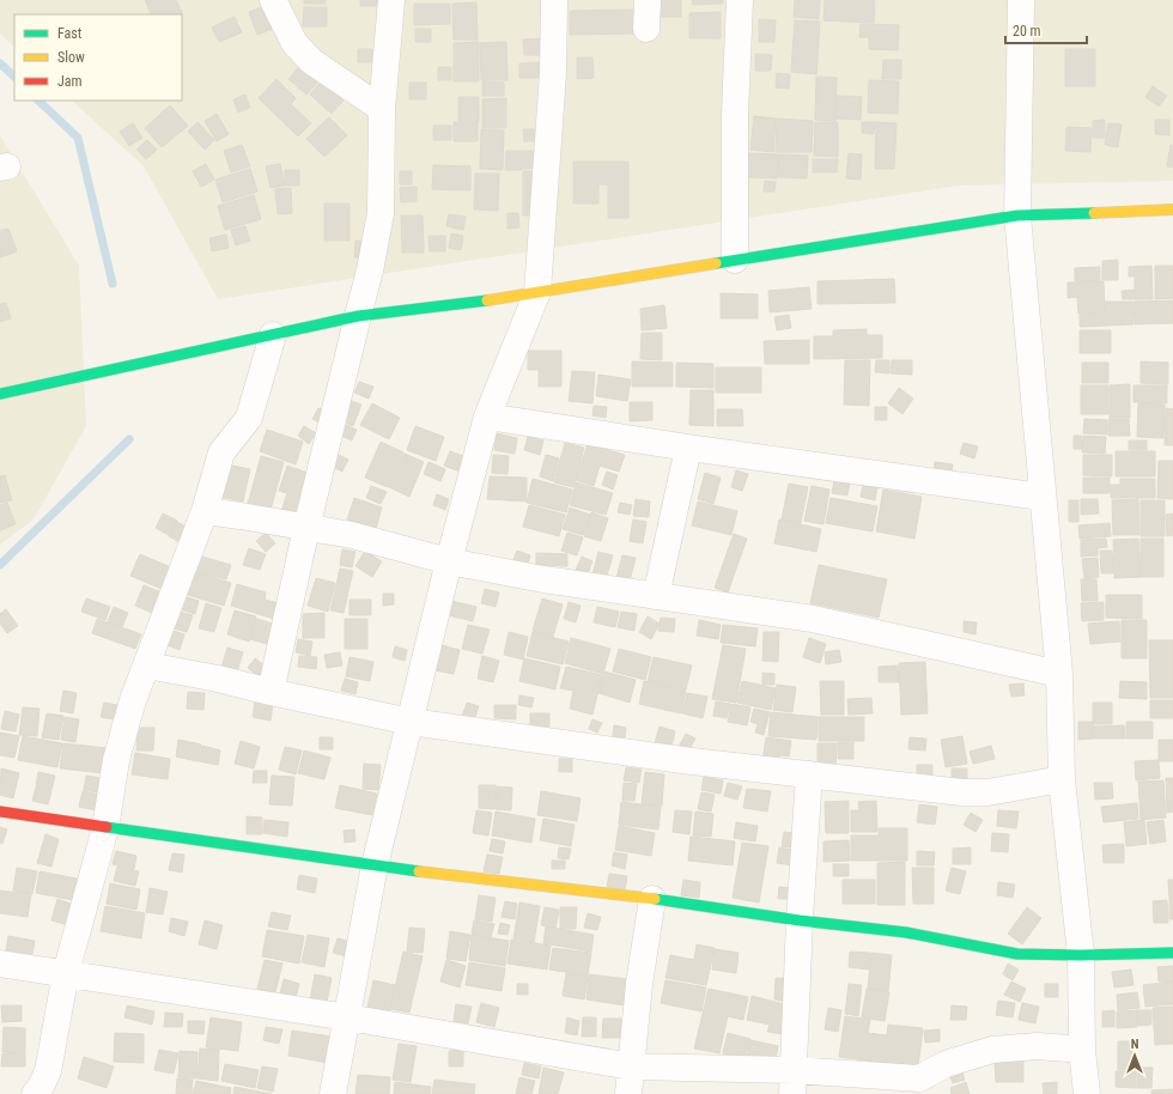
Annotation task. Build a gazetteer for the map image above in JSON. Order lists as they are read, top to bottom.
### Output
{
  "legend": ["Fast", "Slow", "Jam"],
  "scale_bar": "20 m",
  "north": "top"
}
